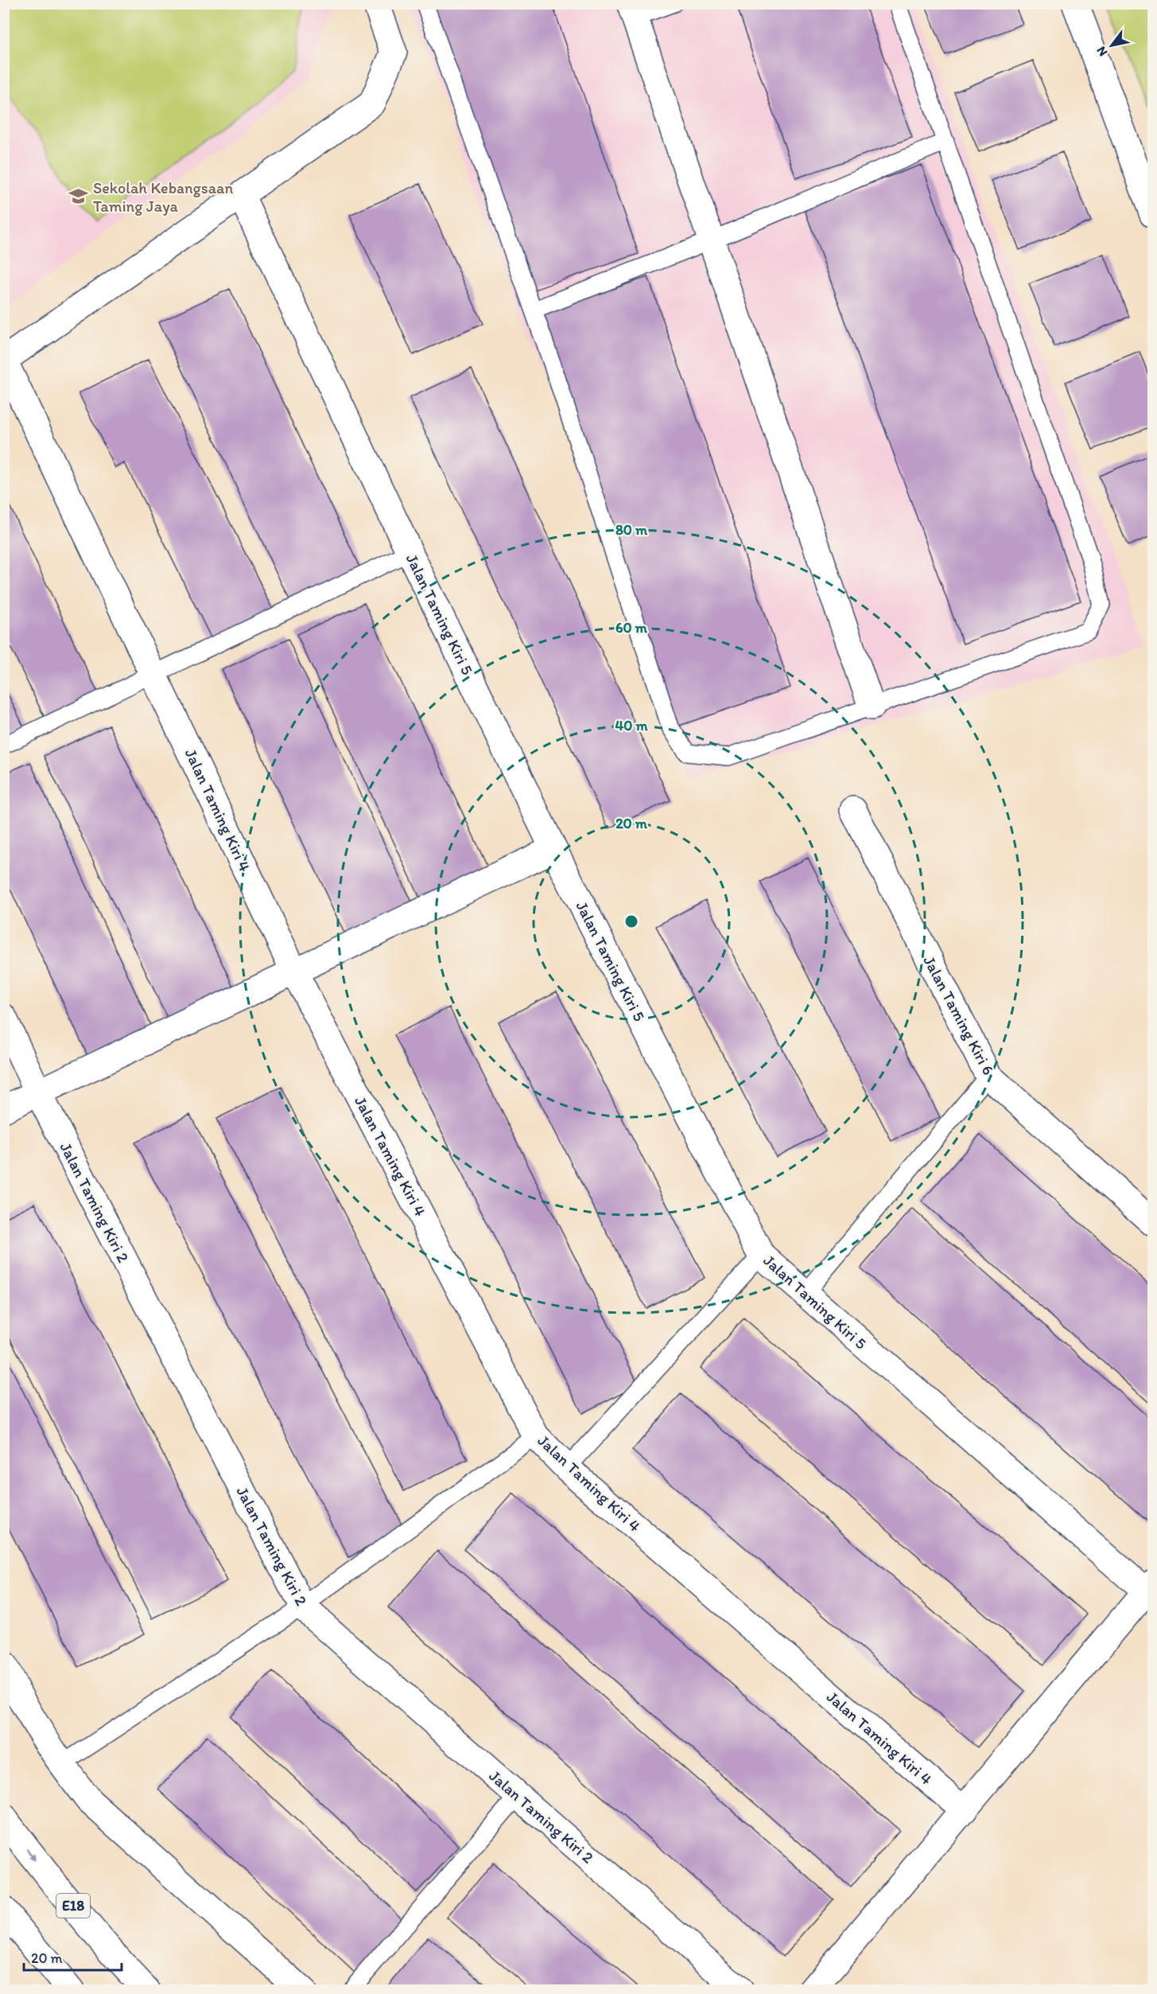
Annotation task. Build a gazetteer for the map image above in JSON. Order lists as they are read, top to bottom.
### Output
{
  "streets": {
    "main road": [
      "Jalan Taming Kiri 5",
      "Jalan Taming Kiri 4",
      "Jalan Taming Kiri 6",
      "Jalan Taming Kiri 2",
      "E18"
    ]
  },
  "places": {
    "school or university": ["Sekolah Kebangsaan Taming Jaya"]
  },
  "scale_bar": "20 m",
  "north": "bottom left",
  "rings": [
    "80 m",
    "60 m",
    "40 m",
    "20 m"
  ]
}
